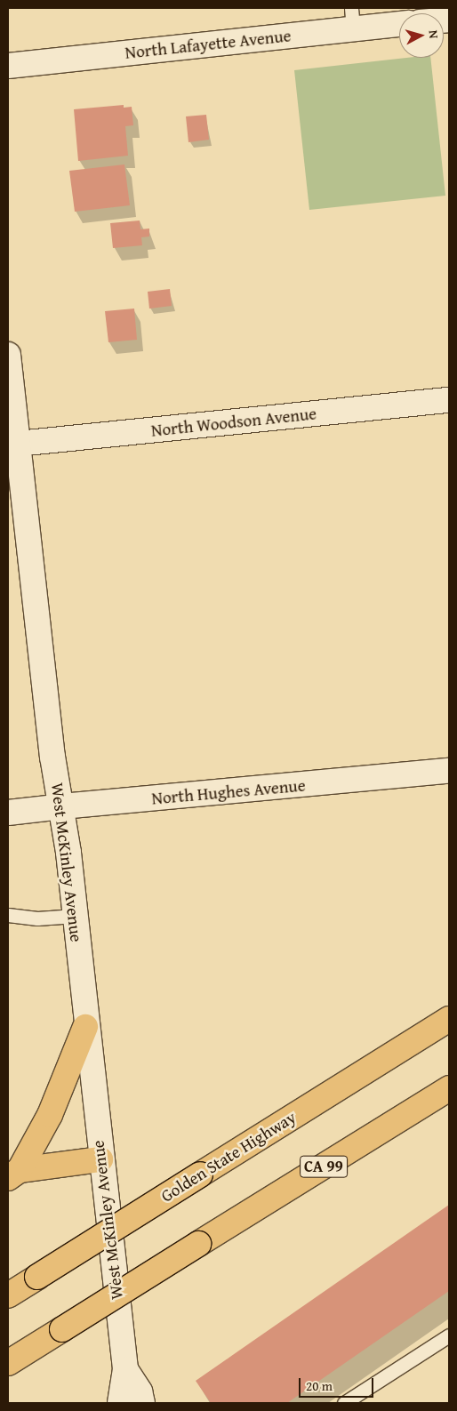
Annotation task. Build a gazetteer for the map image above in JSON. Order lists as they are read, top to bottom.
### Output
{
  "streets": {
    "highway": ["Golden State Highway", "CA 99"],
    "street": [
      "North Lafayette Avenue",
      "North Woodson Avenue",
      "North Hughes Avenue",
      "West McKinley Avenue"
    ]
  },
  "crossings": [
    ["North Woodson Avenue", "West McKinley Avenue"],
    ["North Hughes Avenue", "West McKinley Avenue"]
  ],
  "scale_bar": "20 m",
  "north": "right"
}
